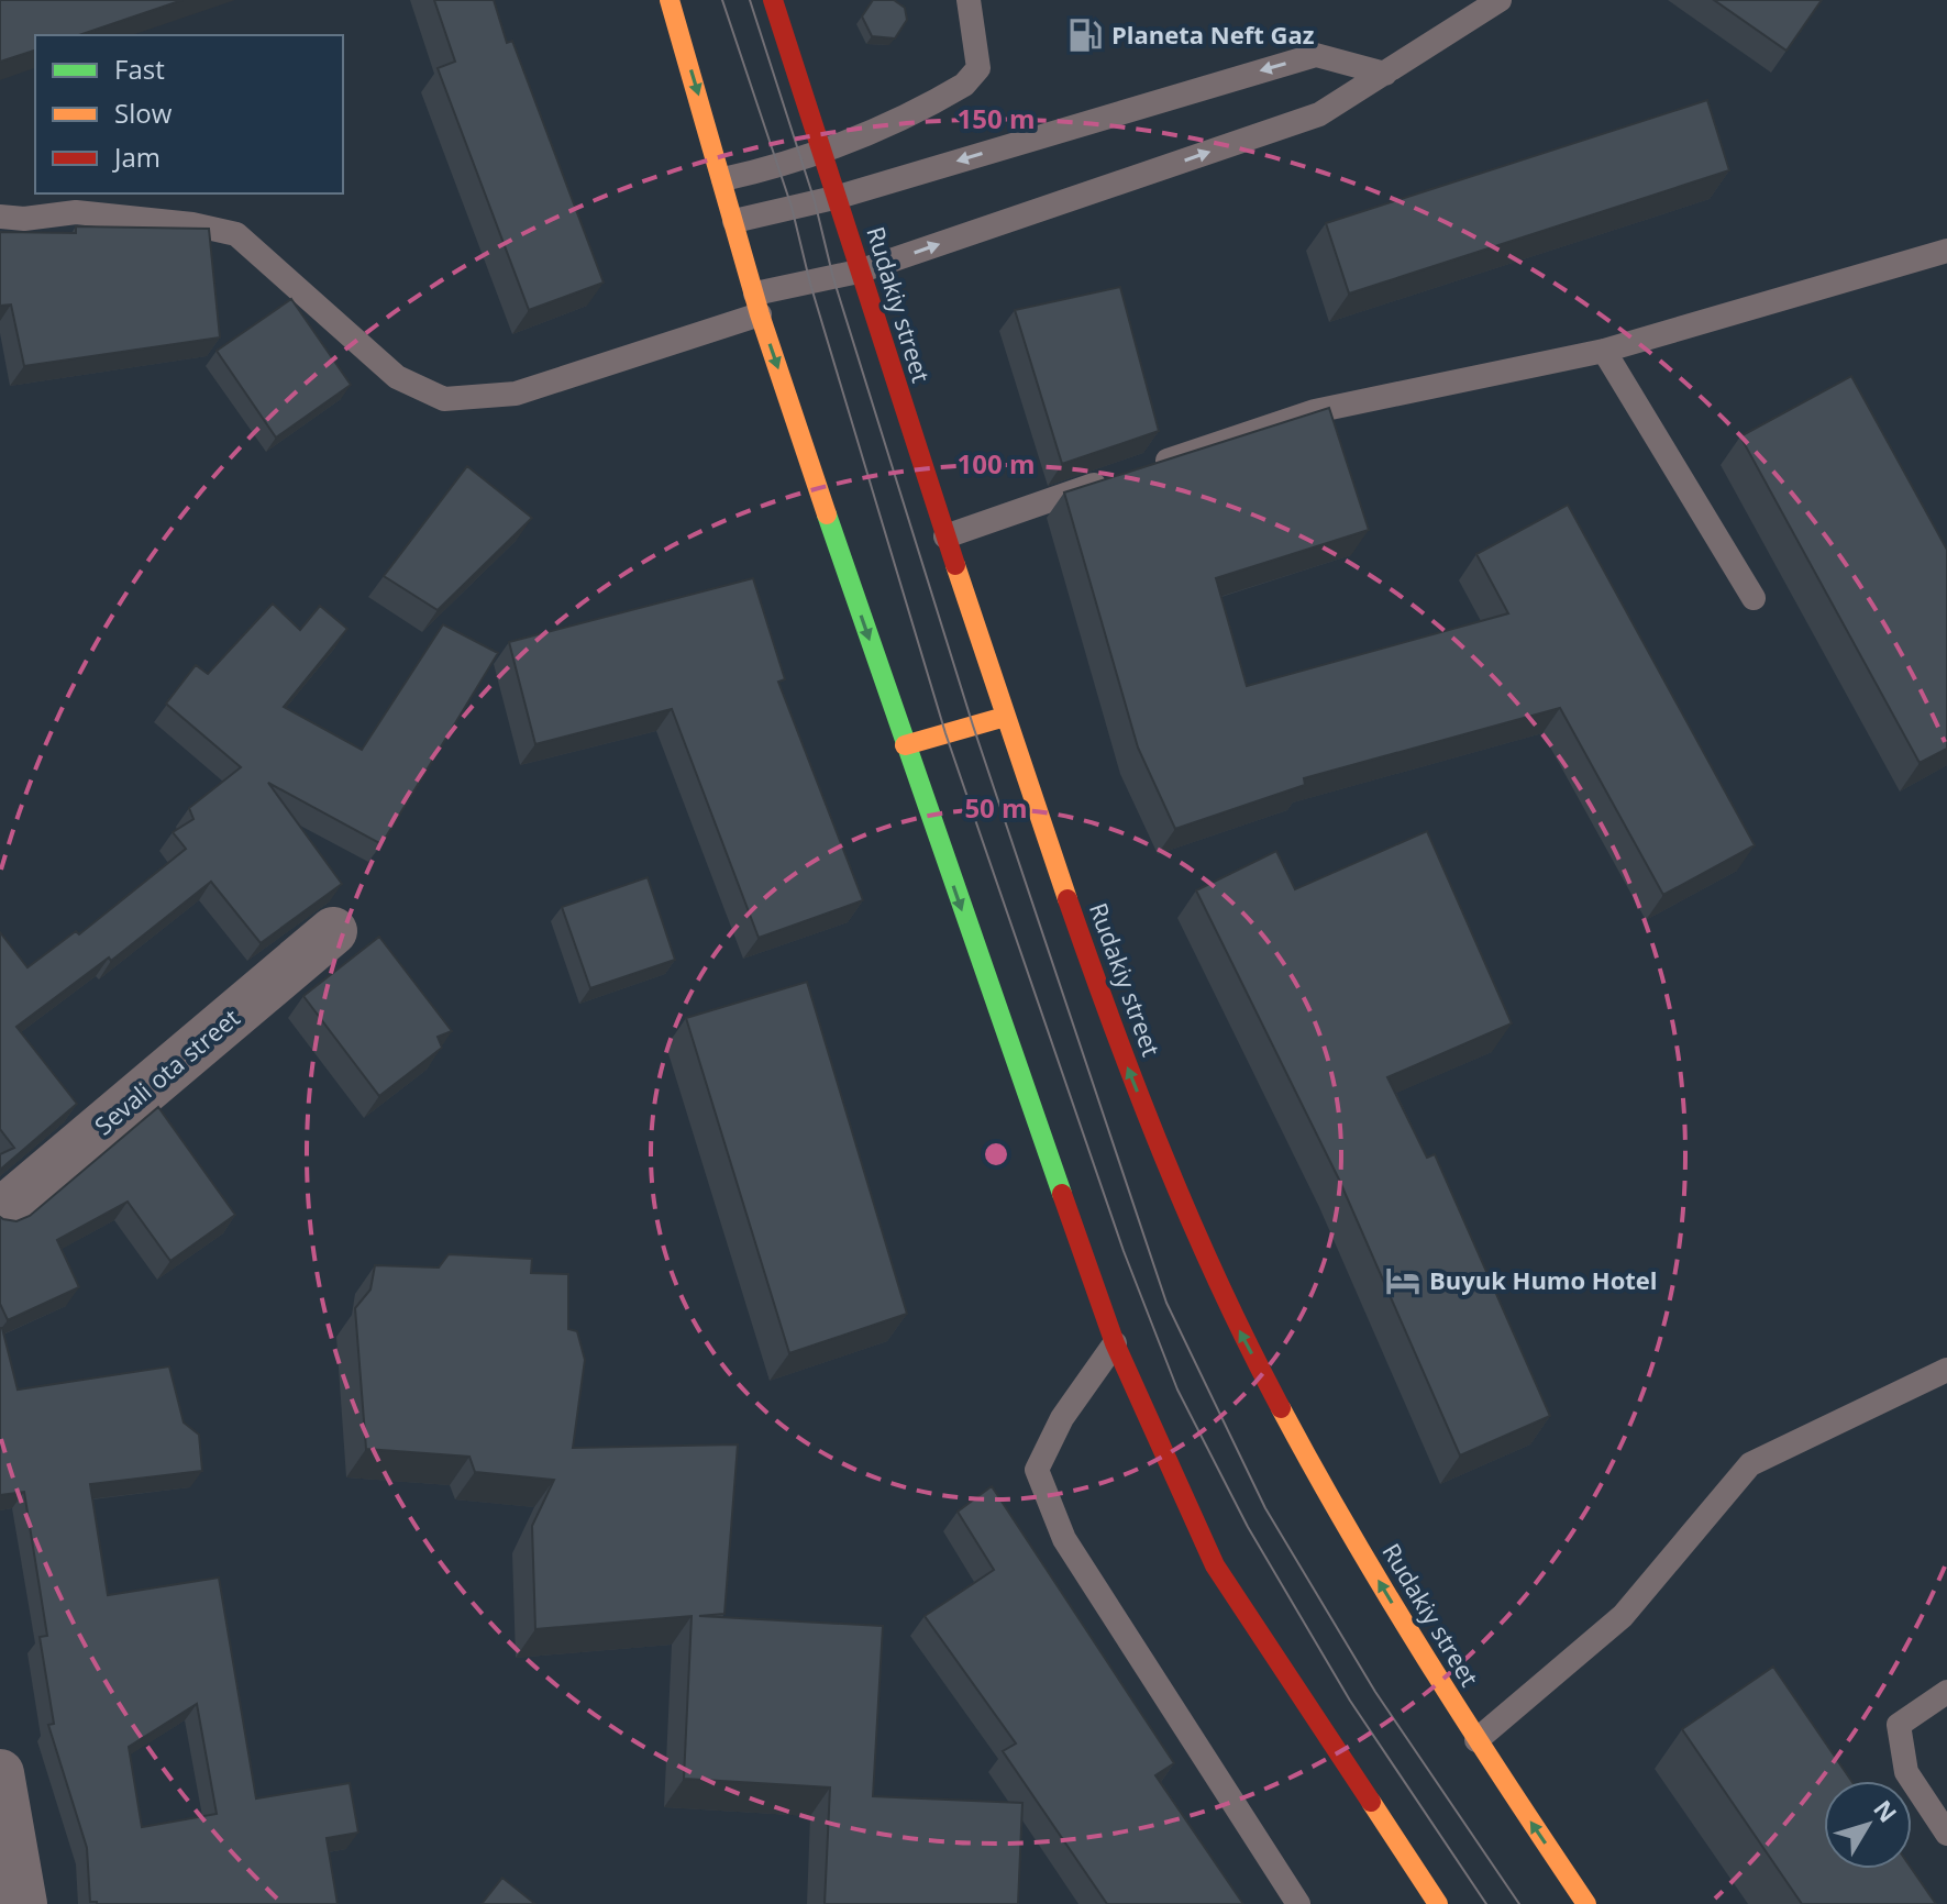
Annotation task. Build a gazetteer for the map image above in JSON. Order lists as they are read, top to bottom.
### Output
{
  "streets": {
    "main road": ["Rudakiy street"],
    "street": ["Sevali ota street"]
  },
  "places": {
    "fuel station": ["Planeta Neft Gaz"],
    "hotel": ["Buyuk Humo Hotel"]
  },
  "legend": ["Fast", "Slow", "Jam"],
  "north": "top right",
  "rings": ["150 m", "100 m", "50 m"]
}
